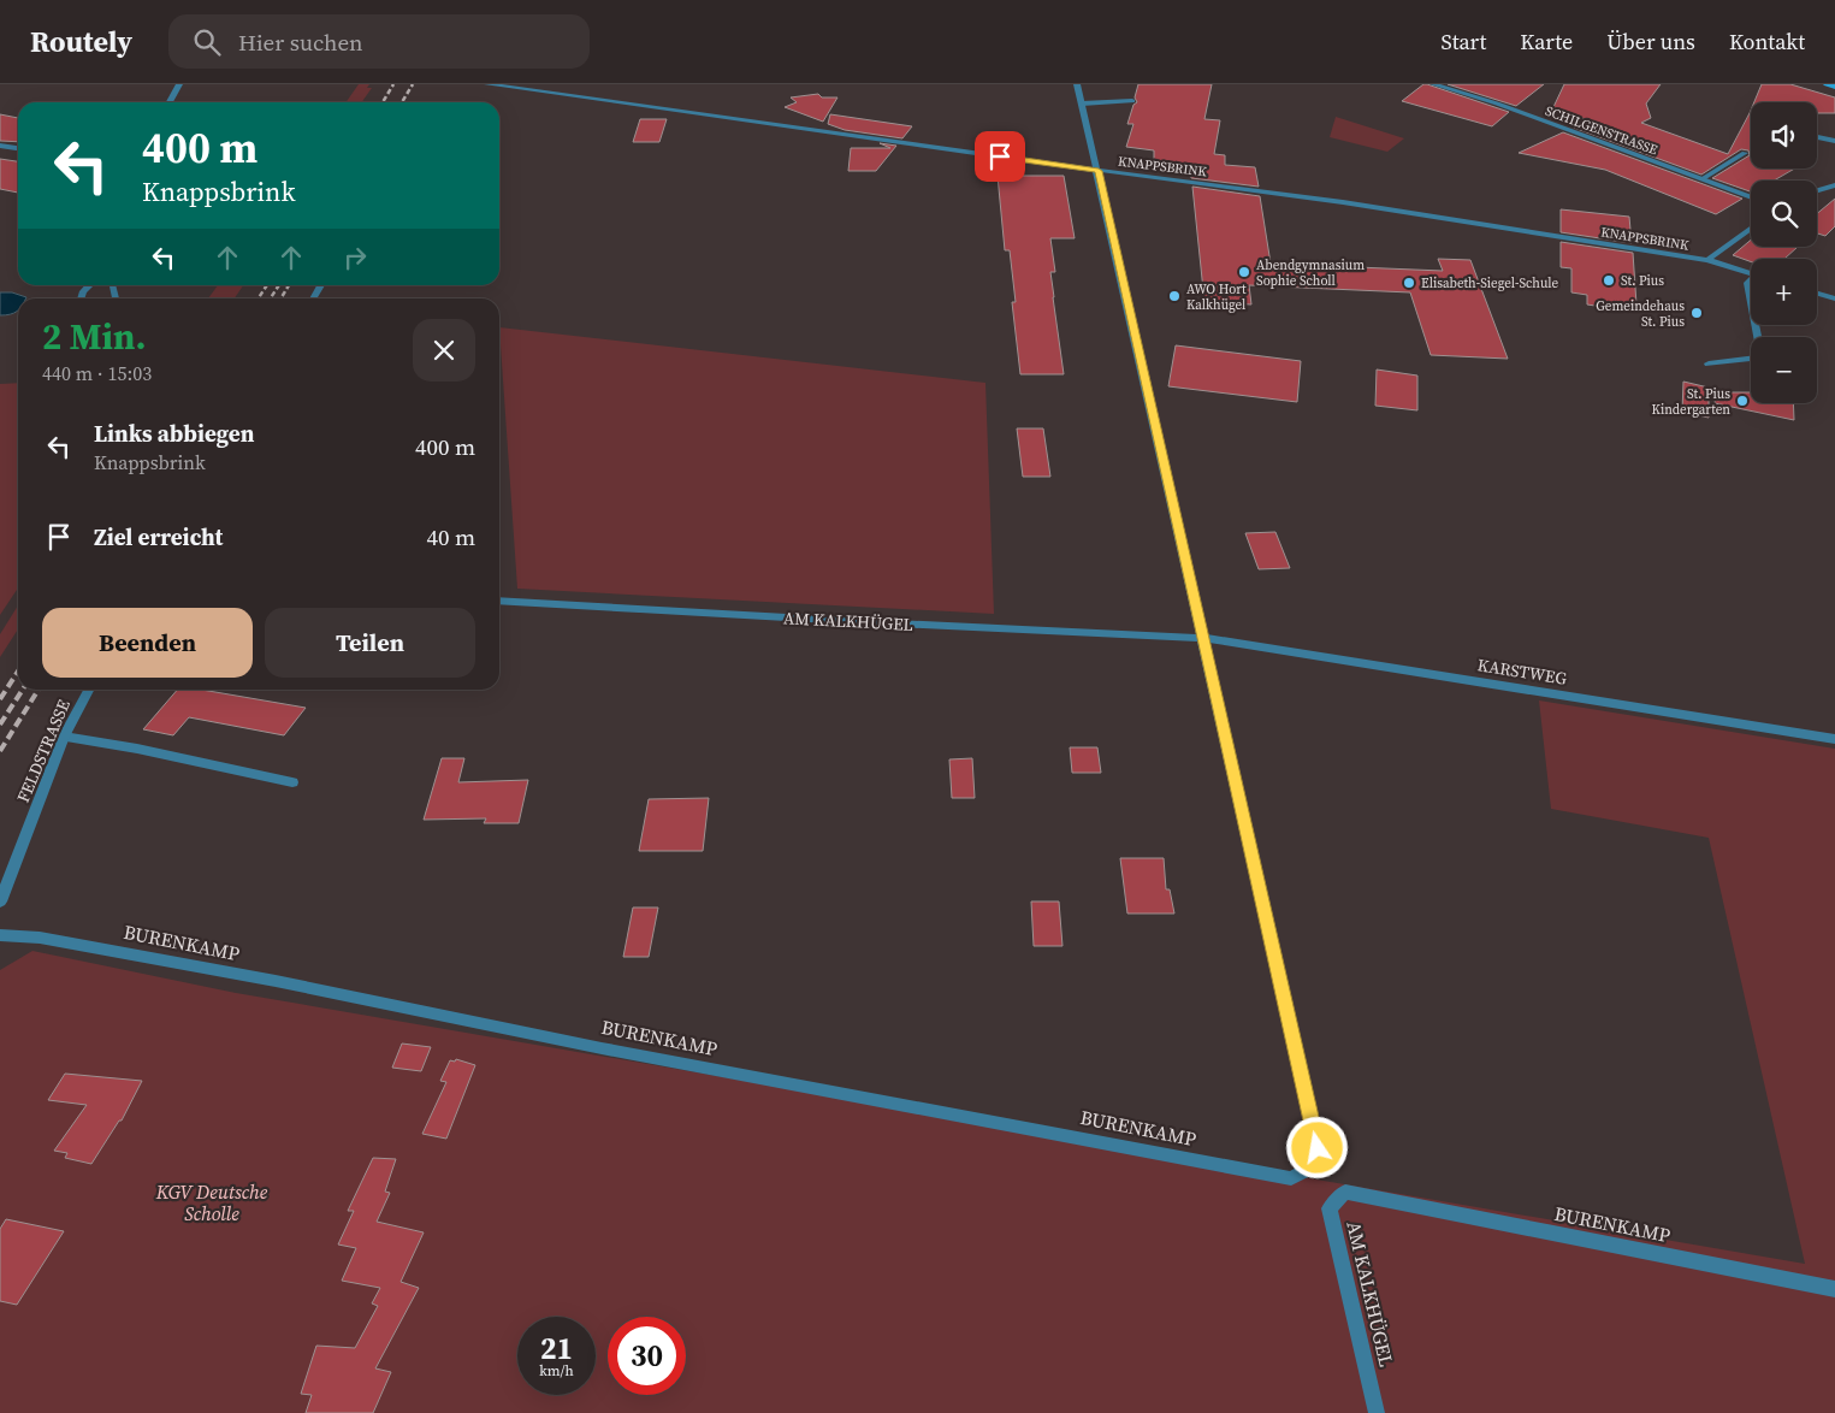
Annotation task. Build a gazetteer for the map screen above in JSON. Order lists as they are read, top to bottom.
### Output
{
  "streets": {
    "street": [
      "SCHILGENSTRASSE",
      "KNAPPSBRINK",
      "AM KALKHÜGEL",
      "KARSTWEG",
      "FELDSTRASSE",
      "BURENKAMP"
    ]
  },
  "crossings": [
    ["AM KALKHÜGEL", "KARSTWEG"],
    ["AM KALKHÜGEL", "BURENKAMP"],
    ["KARSTWEG", "BURENKAMP"]
  ],
  "parks": ["KGV Deutsche Scholle"],
  "places": [
    "Abendgymnasium Sophie Scholl",
    "St. Pius",
    "Elisabeth-Siegel-Schule",
    "AWO Hort Kalkhügel",
    "Gemeindehaus St. Pius",
    "St. Pius Kindergarten"
  ],
  "page": {
    "header": "Routely",
    "search": "Hier suchen",
    "nav": [
      "Start",
      "Karte",
      "Über uns",
      "Kontakt"
    ],
    "map_buttons": ["+", "−"],
    "turn": ["400 m", "Knappsbrink"],
    "heading": ["2 Min.", "440 m · 15:03"],
    "list": [
      {
        "name": "Links abbiegen",
        "note": "Knappsbrink",
        "value": "400 m"
      },
      {
        "name": "Ziel erreicht",
        "value": "40 m"
      }
    ],
    "buttons": ["Beenden", "Teilen"],
    "speed": "21 km/h",
    "limit": "30"
  }
}
